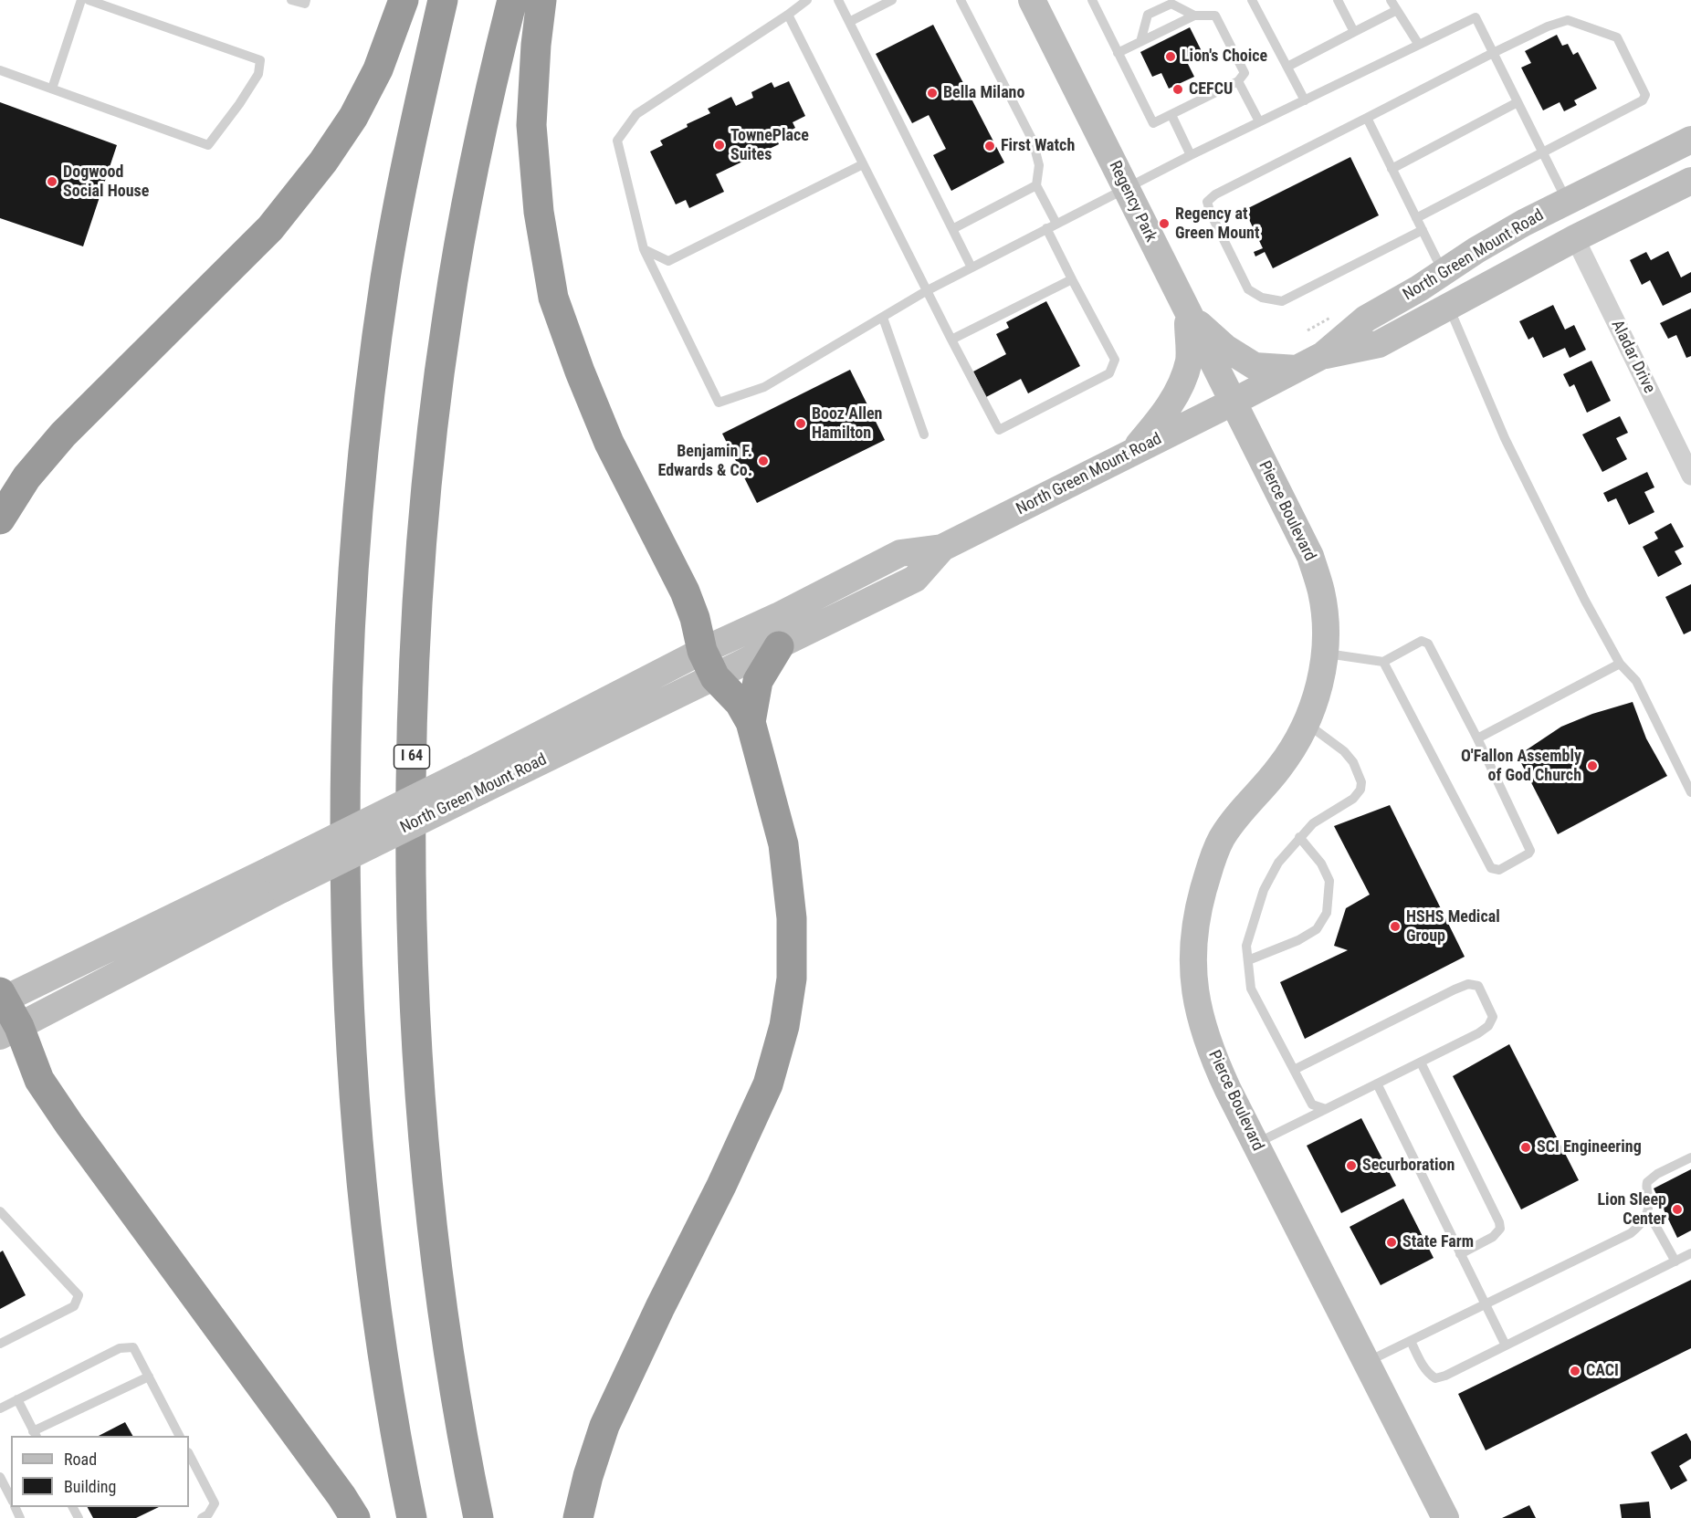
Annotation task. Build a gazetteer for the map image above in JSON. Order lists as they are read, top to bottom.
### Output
{
  "streets": {
    "highway": ["I 64"],
    "street": [
      "Regency Park",
      "North Green Mount Road",
      "Aladar Drive",
      "Pierce Boulevard"
    ]
  },
  "crossings": [
    ["Regency Park", "North Green Mount Road"],
    ["Regency Park", "Pierce Boulevard"],
    ["North Green Mount Road", "Aladar Drive"],
    ["North Green Mount Road", "Pierce Boulevard"]
  ],
  "places": [
    "Lion's Choice",
    "CEFCU",
    "Bella Milano",
    "TownePlace Suites",
    "First Watch",
    "Dogwood Social House",
    "Regency at Green Mount",
    "Booz Allen Hamilton",
    "Benjamin F. Edwards & Co.",
    "O'Fallon Assembly of God Church",
    "HSHS Medical Group",
    "SCI Engineering",
    "Securboration",
    "Lion Sleep Center",
    "State Farm",
    "CACI"
  ],
  "legend": ["Road", "Building"]
}
